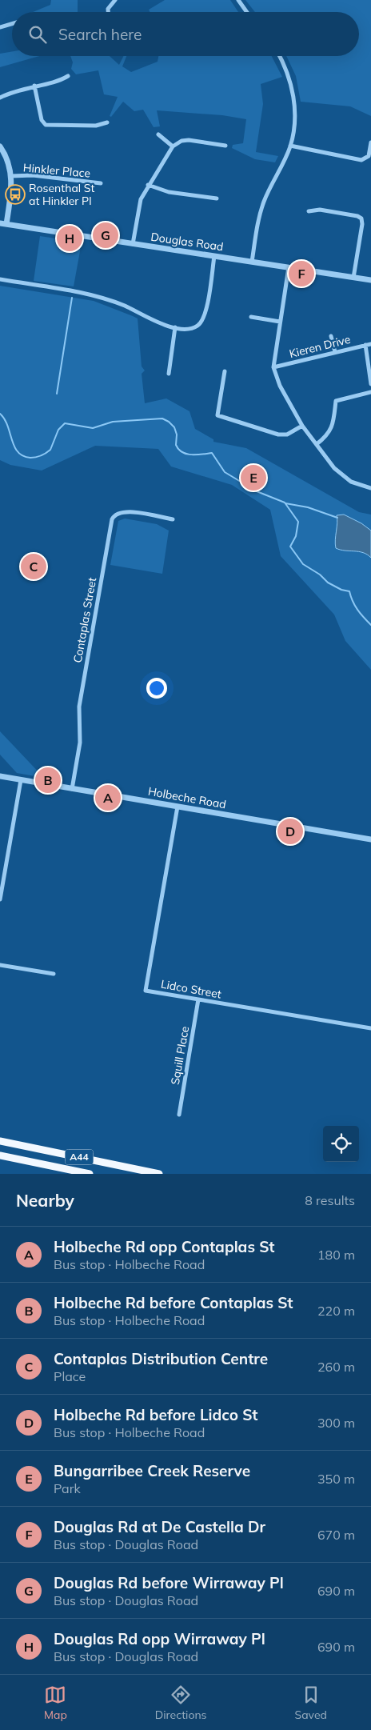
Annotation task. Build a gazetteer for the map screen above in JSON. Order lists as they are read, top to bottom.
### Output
{
  "streets": {
    "highway": ["A44"],
    "street": [
      "Hinkler Place",
      "Douglas Road",
      "Kieren Drive",
      "Contaplas Street",
      "Holbeche Road",
      "Lidco Street",
      "Squill Place"
    ]
  },
  "crossings": [
    ["Contaplas Street", "Holbeche Road"],
    ["Holbeche Road", "Lidco Street"],
    ["Lidco Street", "Squill Place"]
  ],
  "places": {
    "bus stop": ["Rosenthal St at Hinkler Pl"]
  },
  "page": {
    "search": "Search here",
    "pins": [
      "G",
      "H",
      "F",
      "E",
      "C",
      "B",
      "A",
      "D"
    ],
    "heading": ["Nearby", "8 results"],
    "list": [
      {
        "mark": "A",
        "name": "Holbeche Rd opp Contaplas St",
        "note": "Bus stop · Holbeche Road",
        "value": "180 m"
      },
      {
        "mark": "B",
        "name": "Holbeche Rd before Contaplas St",
        "note": "Bus stop · Holbeche Road",
        "value": "220 m"
      },
      {
        "mark": "C",
        "name": "Contaplas Distribution Centre",
        "note": "Place",
        "value": "260 m"
      },
      {
        "mark": "D",
        "name": "Holbeche Rd before Lidco St",
        "note": "Bus stop · Holbeche Road",
        "value": "300 m"
      },
      {
        "mark": "E",
        "name": "Bungarribee Creek Reserve",
        "note": "Park",
        "value": "350 m"
      },
      {
        "mark": "F",
        "name": "Douglas Rd at De Castella Dr",
        "note": "Bus stop · Douglas Road",
        "value": "670 m"
      },
      {
        "mark": "G",
        "name": "Douglas Rd before Wirraway Pl",
        "note": "Bus stop · Douglas Road",
        "value": "690 m"
      },
      {
        "mark": "H",
        "name": "Douglas Rd opp Wirraway Pl",
        "note": "Bus stop · Douglas Road",
        "value": "690 m"
      }
    ],
    "nav": ["Map", "Directions", "Saved"]
  }
}
